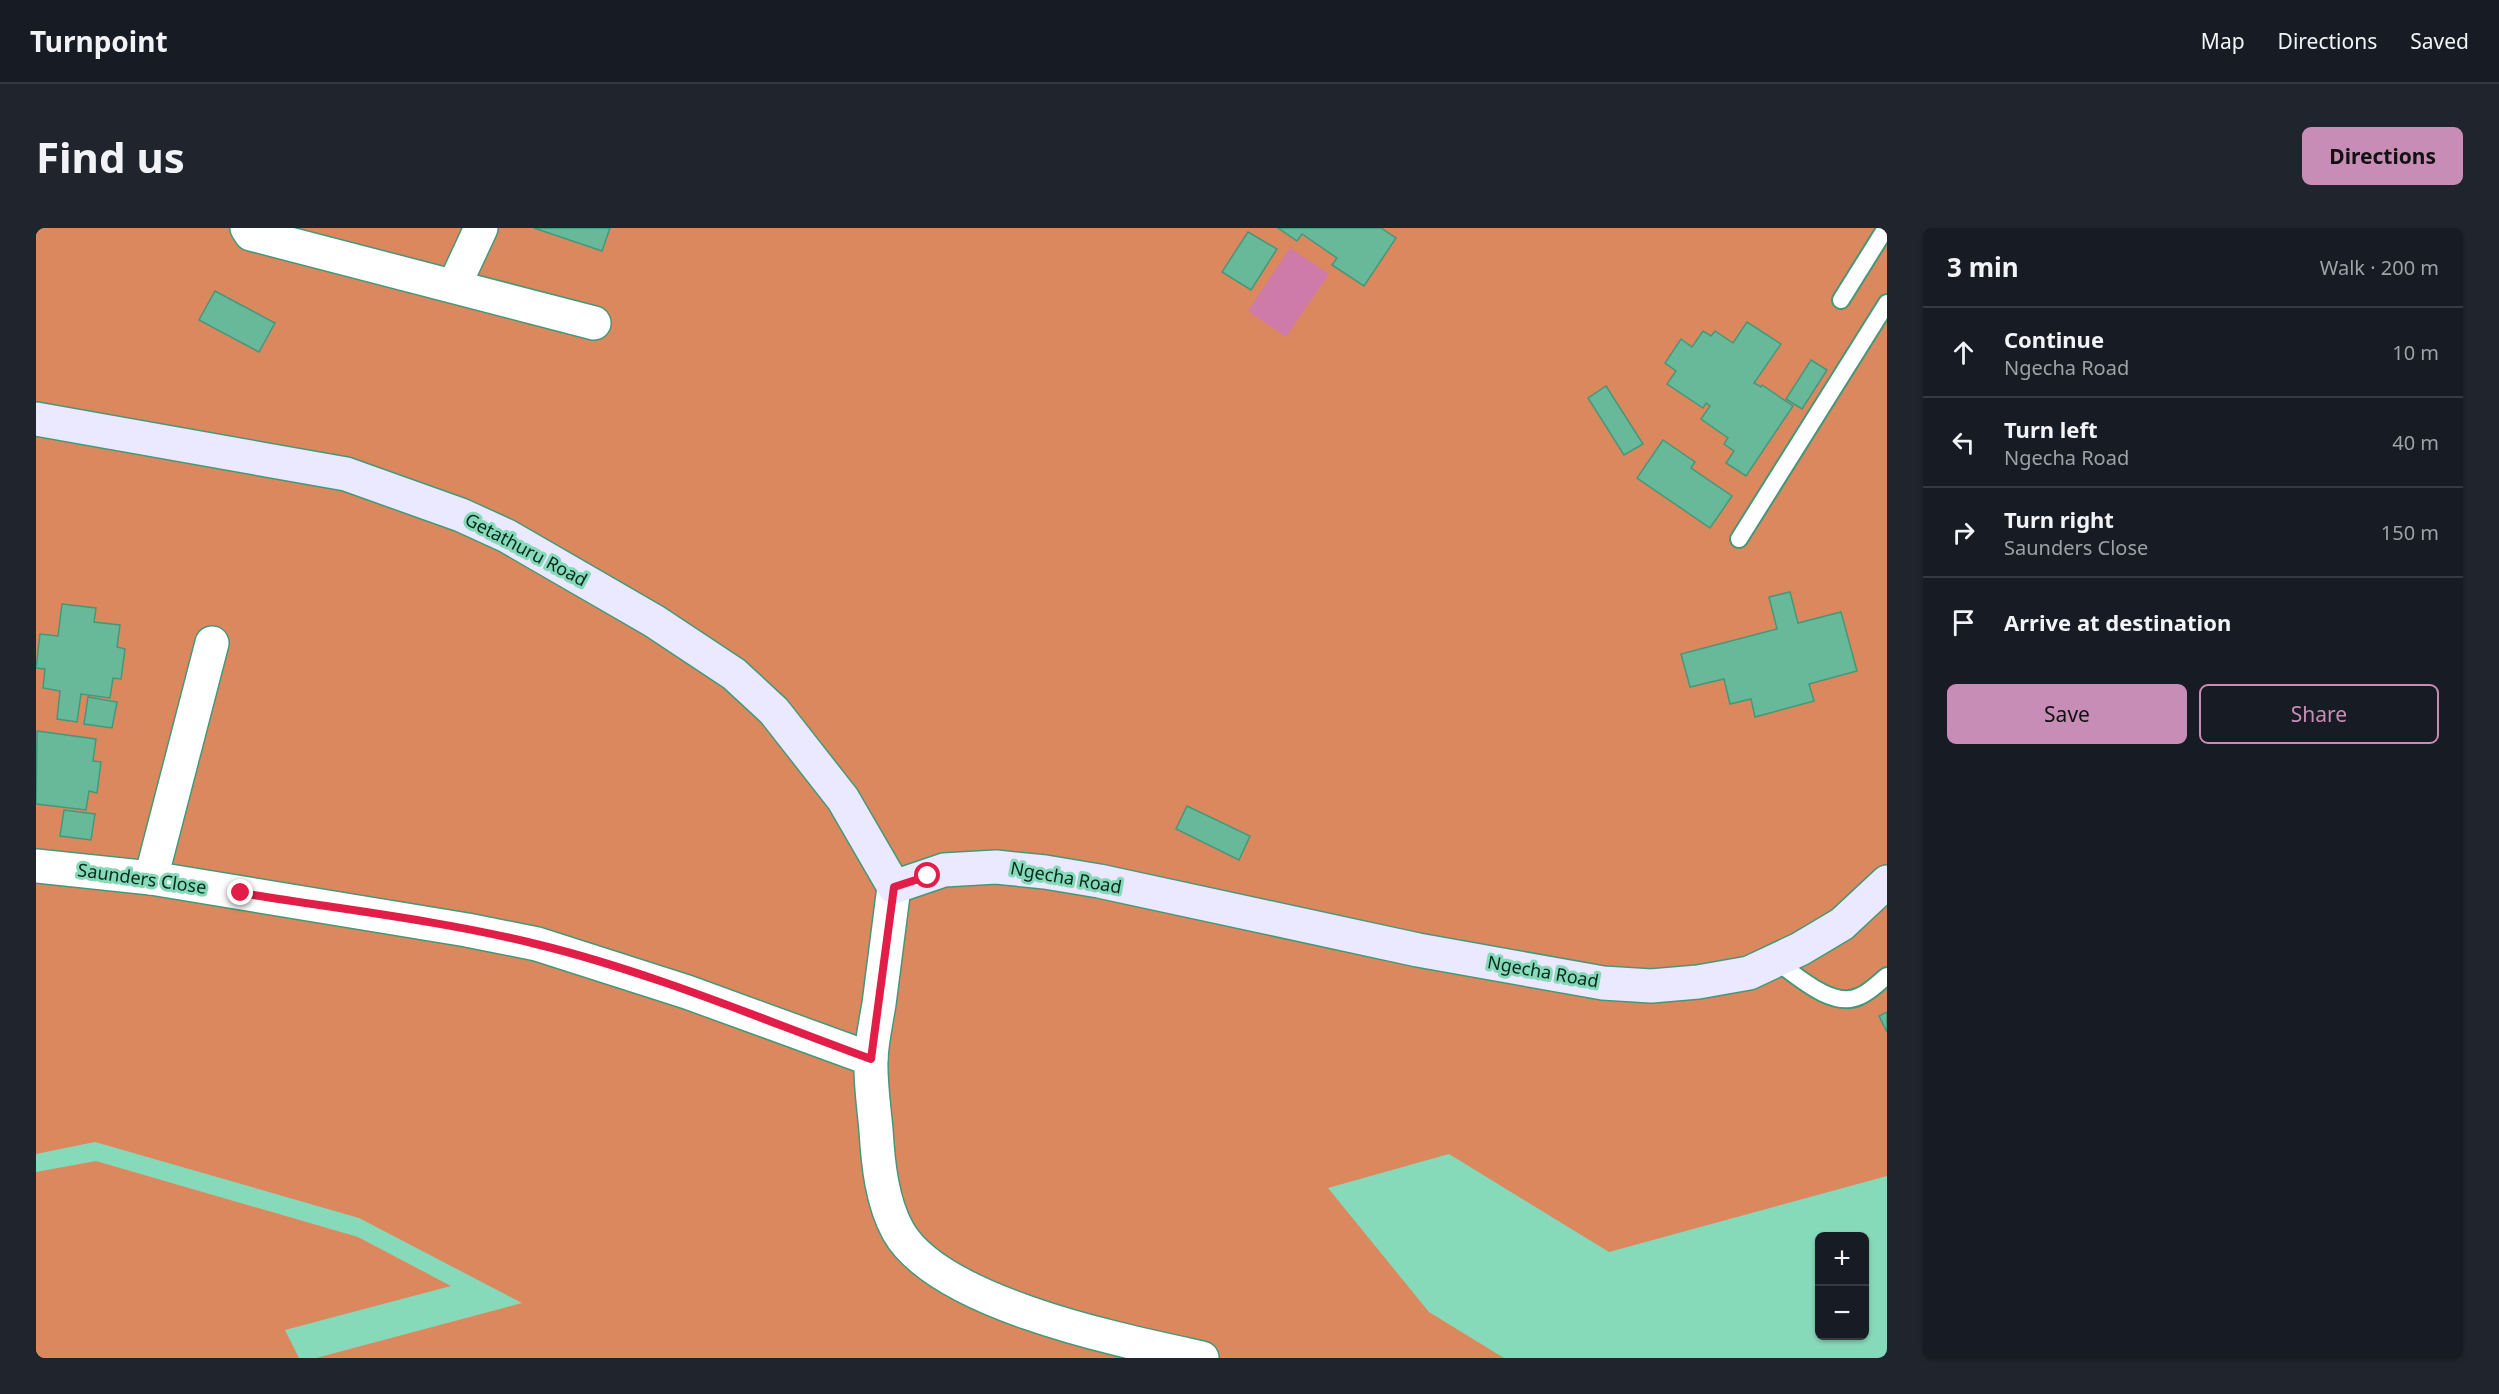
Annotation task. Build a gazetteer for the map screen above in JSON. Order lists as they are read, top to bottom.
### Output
{
  "streets": {
    "main road": ["Getathuru Road", "Ngecha Road"],
    "street": ["Saunders Close"]
  },
  "crossings": [
    ["Getathuru Road", "Ngecha Road"]
  ],
  "page": {
    "header": "Turnpoint",
    "nav": ["Map", "Directions", "Saved"],
    "buttons": [
      "Directions",
      ["Save", "Share"]
    ],
    "title": "Find us",
    "heading": ["3 min", "Walk · 200 m"],
    "list": [
      ["Continue", "Ngecha Road", "10 m"],
      ["Turn left", "Ngecha Road", "40 m"],
      ["Turn right", "Saunders Close", "150 m"],
      "Arrive at destination"
    ],
    "map_buttons": ["+", "−"]
  }
}
